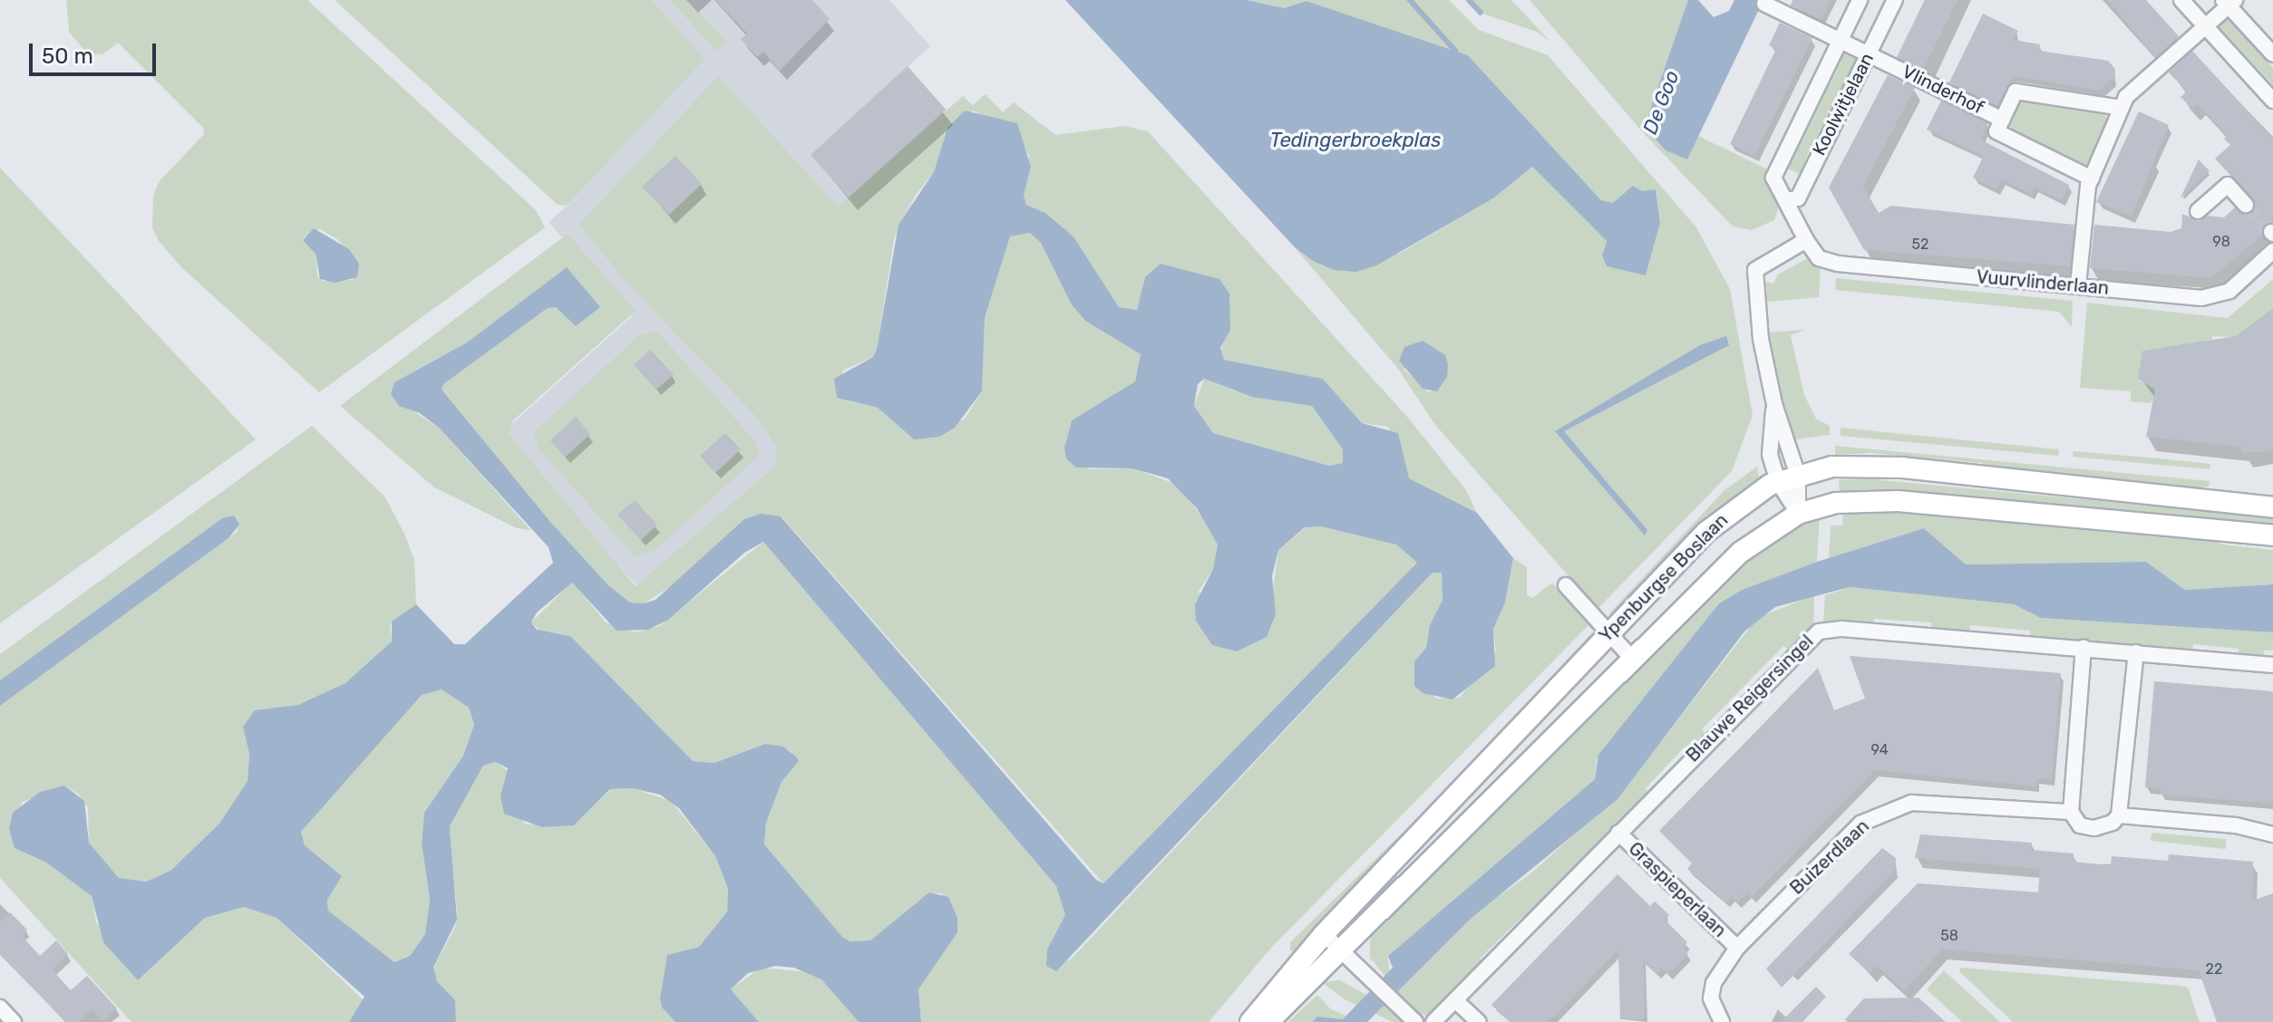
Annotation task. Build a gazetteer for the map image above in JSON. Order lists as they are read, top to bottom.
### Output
{
  "streets": {
    "main road": ["Ypenburgse Boslaan"],
    "street": [
      "Vlinderhof",
      "Koolwitjelaan",
      "Vuurvlinderlaan",
      "Blauwe Reigersingel",
      "Buizerdlaan",
      "Graspieperlaan"
    ]
  },
  "crossings": [
    ["Vlinderhof", "Koolwitjelaan"],
    ["Koolwitjelaan", "Vuurvlinderlaan"],
    ["Blauwe Reigersingel", "Graspieperlaan"],
    ["Buizerdlaan", "Graspieperlaan"]
  ],
  "water": ["De Goo", "Tedingerbroekplas"],
  "house_numbers": [
    "98",
    "52",
    "94",
    "58",
    "22"
  ],
  "scale_bar": "50 m"
}
